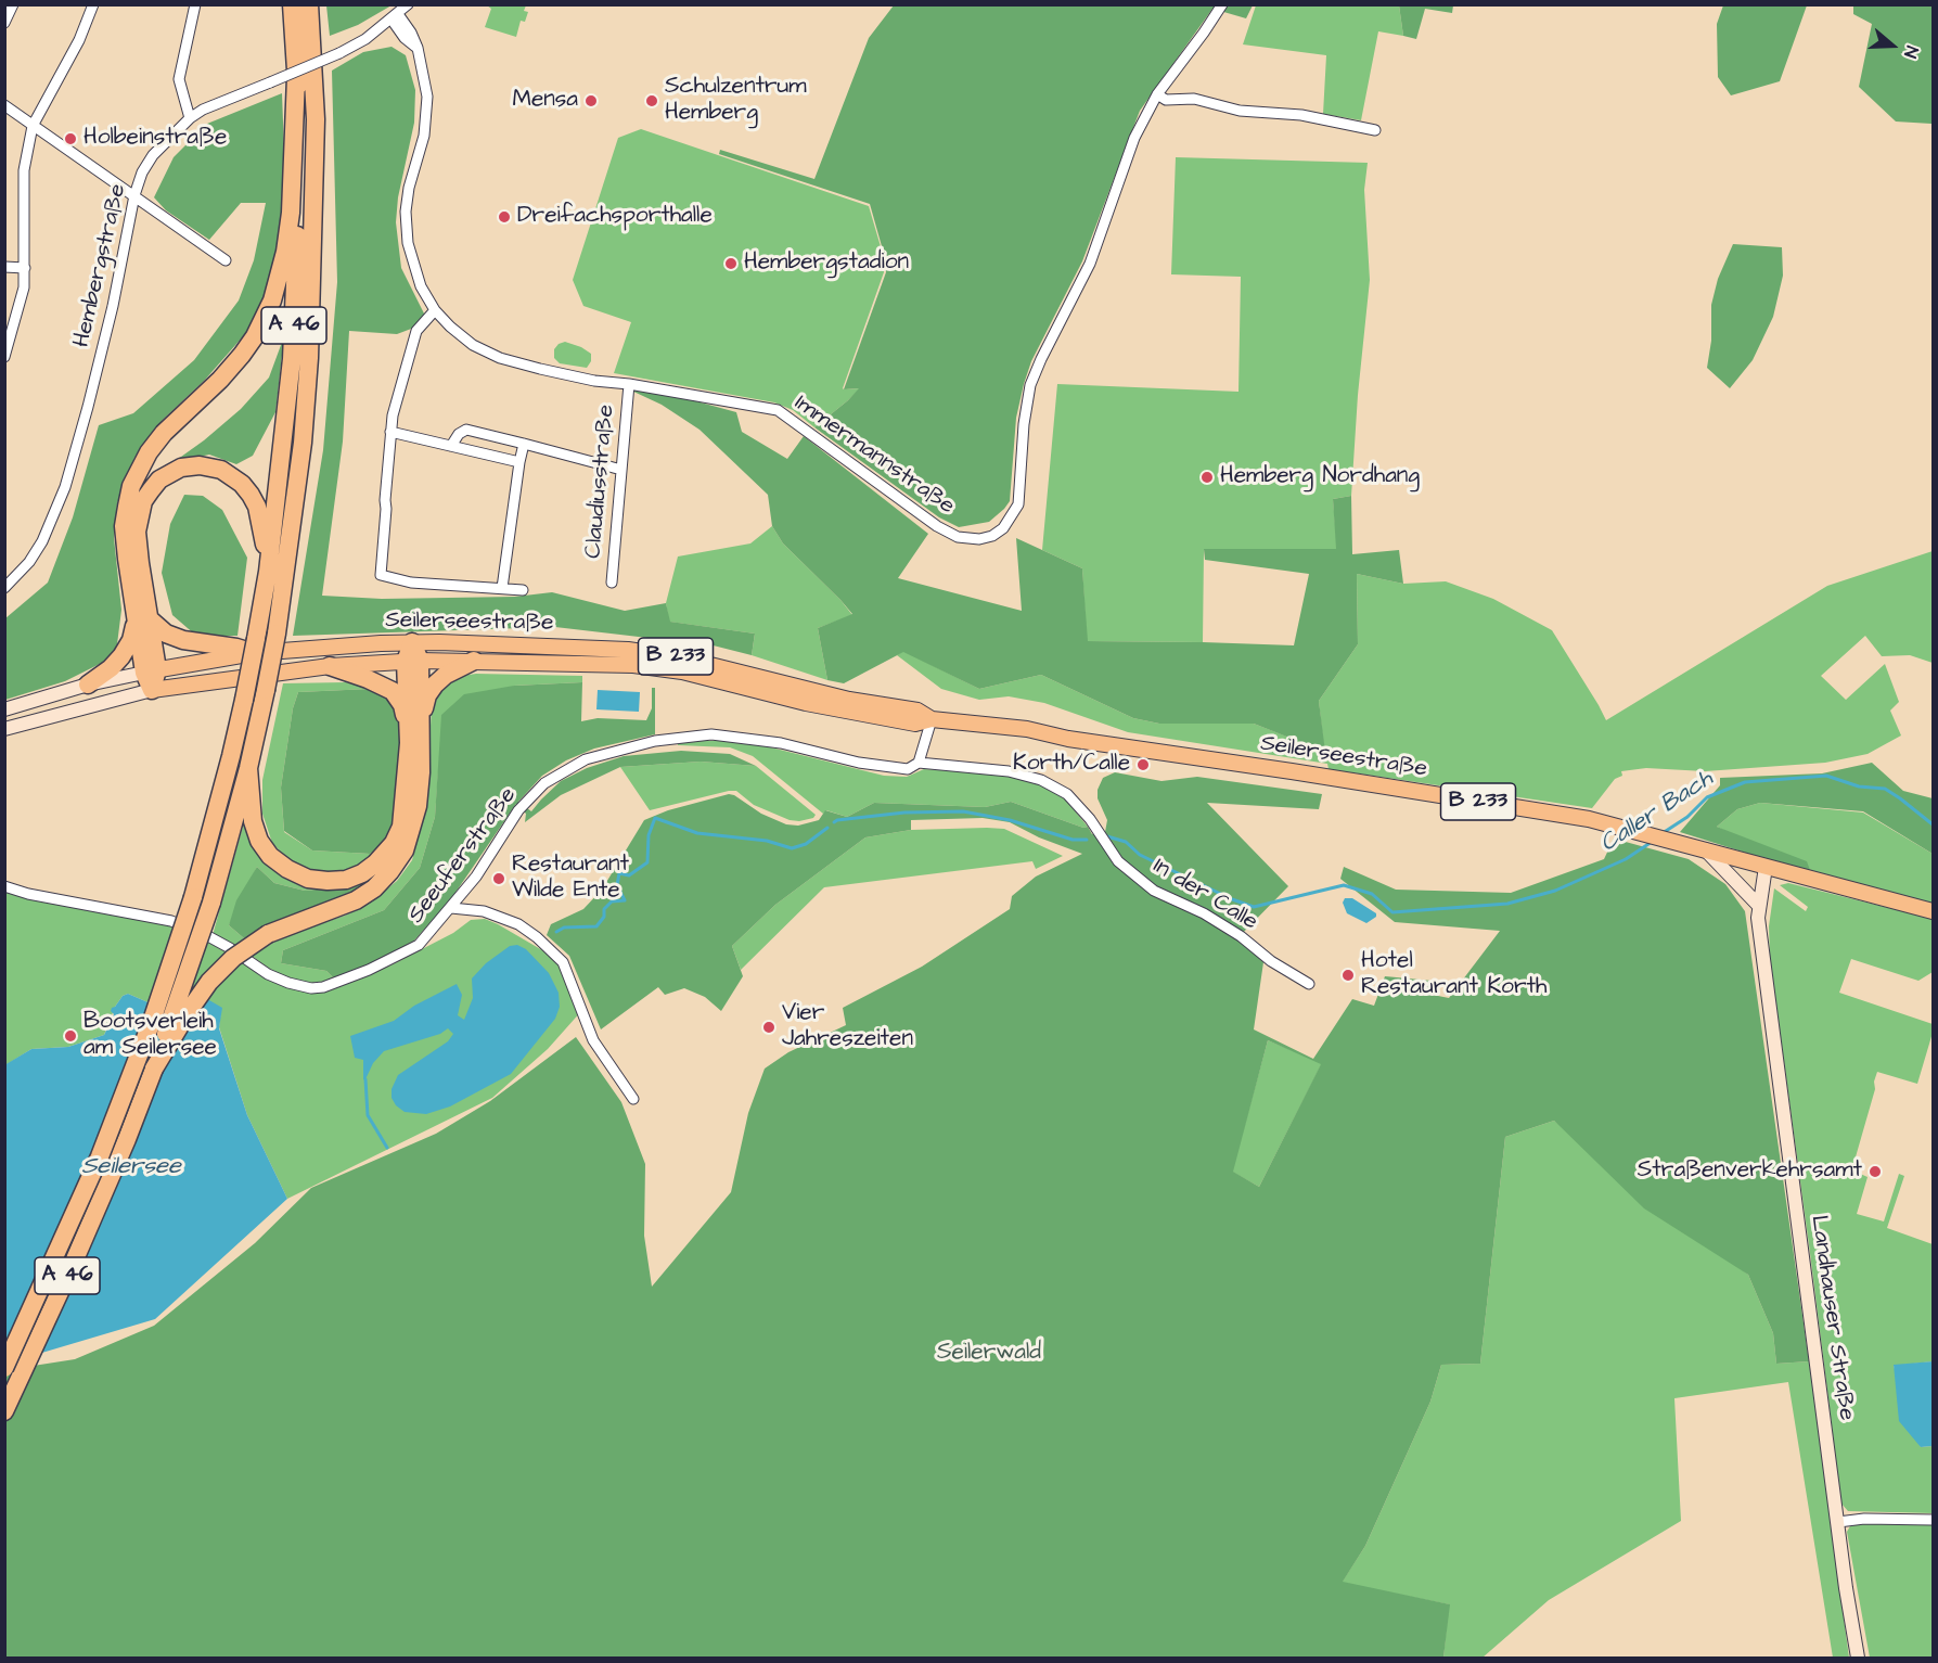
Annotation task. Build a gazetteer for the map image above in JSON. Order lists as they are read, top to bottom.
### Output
{
  "streets": {
    "highway": ["A 46"],
    "main road": ["Seilerseestraße", "B 233", "Landhauser Straße"],
    "street": [
      "Hembergstraße",
      "Immermannstraße",
      "Claudiusstraße",
      "Seeuferstraße",
      "In der Calle"
    ]
  },
  "crossings": [
    ["Hembergstraße", "Immermannstraße"],
    ["A 46", "Seilerseestraße"],
    ["Immermannstraße", "Claudiusstraße"],
    ["Seilerseestraße", "Landhauser Straße"],
    ["Seeuferstraße", "In der Calle"]
  ],
  "water": ["Caller Bach", "Seilersee"],
  "parks": ["Seilerwald"],
  "places": [
    "Mensa",
    "Schulzentrum Hemberg",
    "Holbeinstraße",
    "Dreifachsporthalle",
    "Hembergstadion",
    "Hemberg Nordhang",
    "Korth/Calle",
    "Restaurant Wilde Ente",
    "Hotel Restaurant Korth",
    "Vier Jahreszeiten",
    "Bootsverleih am Seilersee",
    "Straßenverkehrsamt"
  ],
  "north": "right"
}
